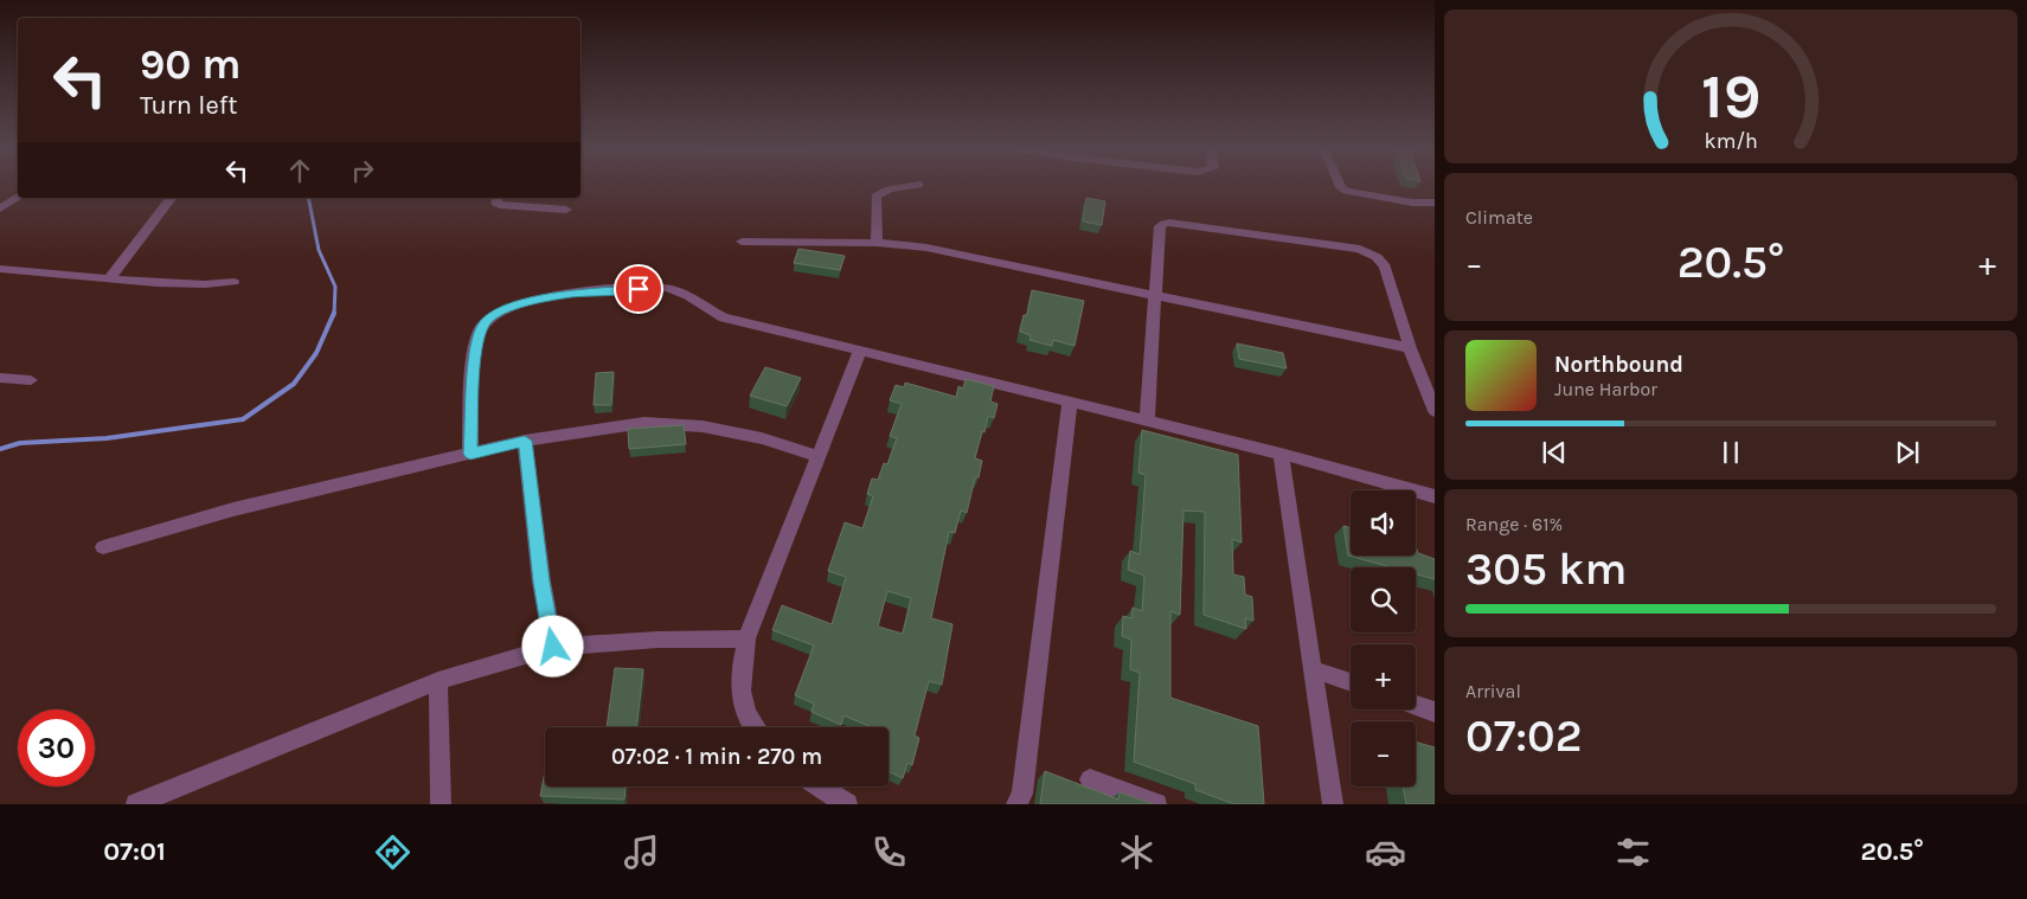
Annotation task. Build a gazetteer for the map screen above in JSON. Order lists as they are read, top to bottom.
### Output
{
  "page": {
    "turn": ["90 m", "Turn left"],
    "tile": [
      "Climate",
      ["Range · 61%", "305 km"],
      ["Arrival", "07:02"]
    ],
    "heat": ["−", "20.5°", "+"],
    "song": ["Northbound", "June Harbor"],
    "map_buttons": ["+", "−"],
    "limit": "30",
    "trip": "07:02 · 1 min · 270 m",
    "tabs": ["07:01", "20.5°"],
    "gauge": ["19", "km/h"]
  }
}
